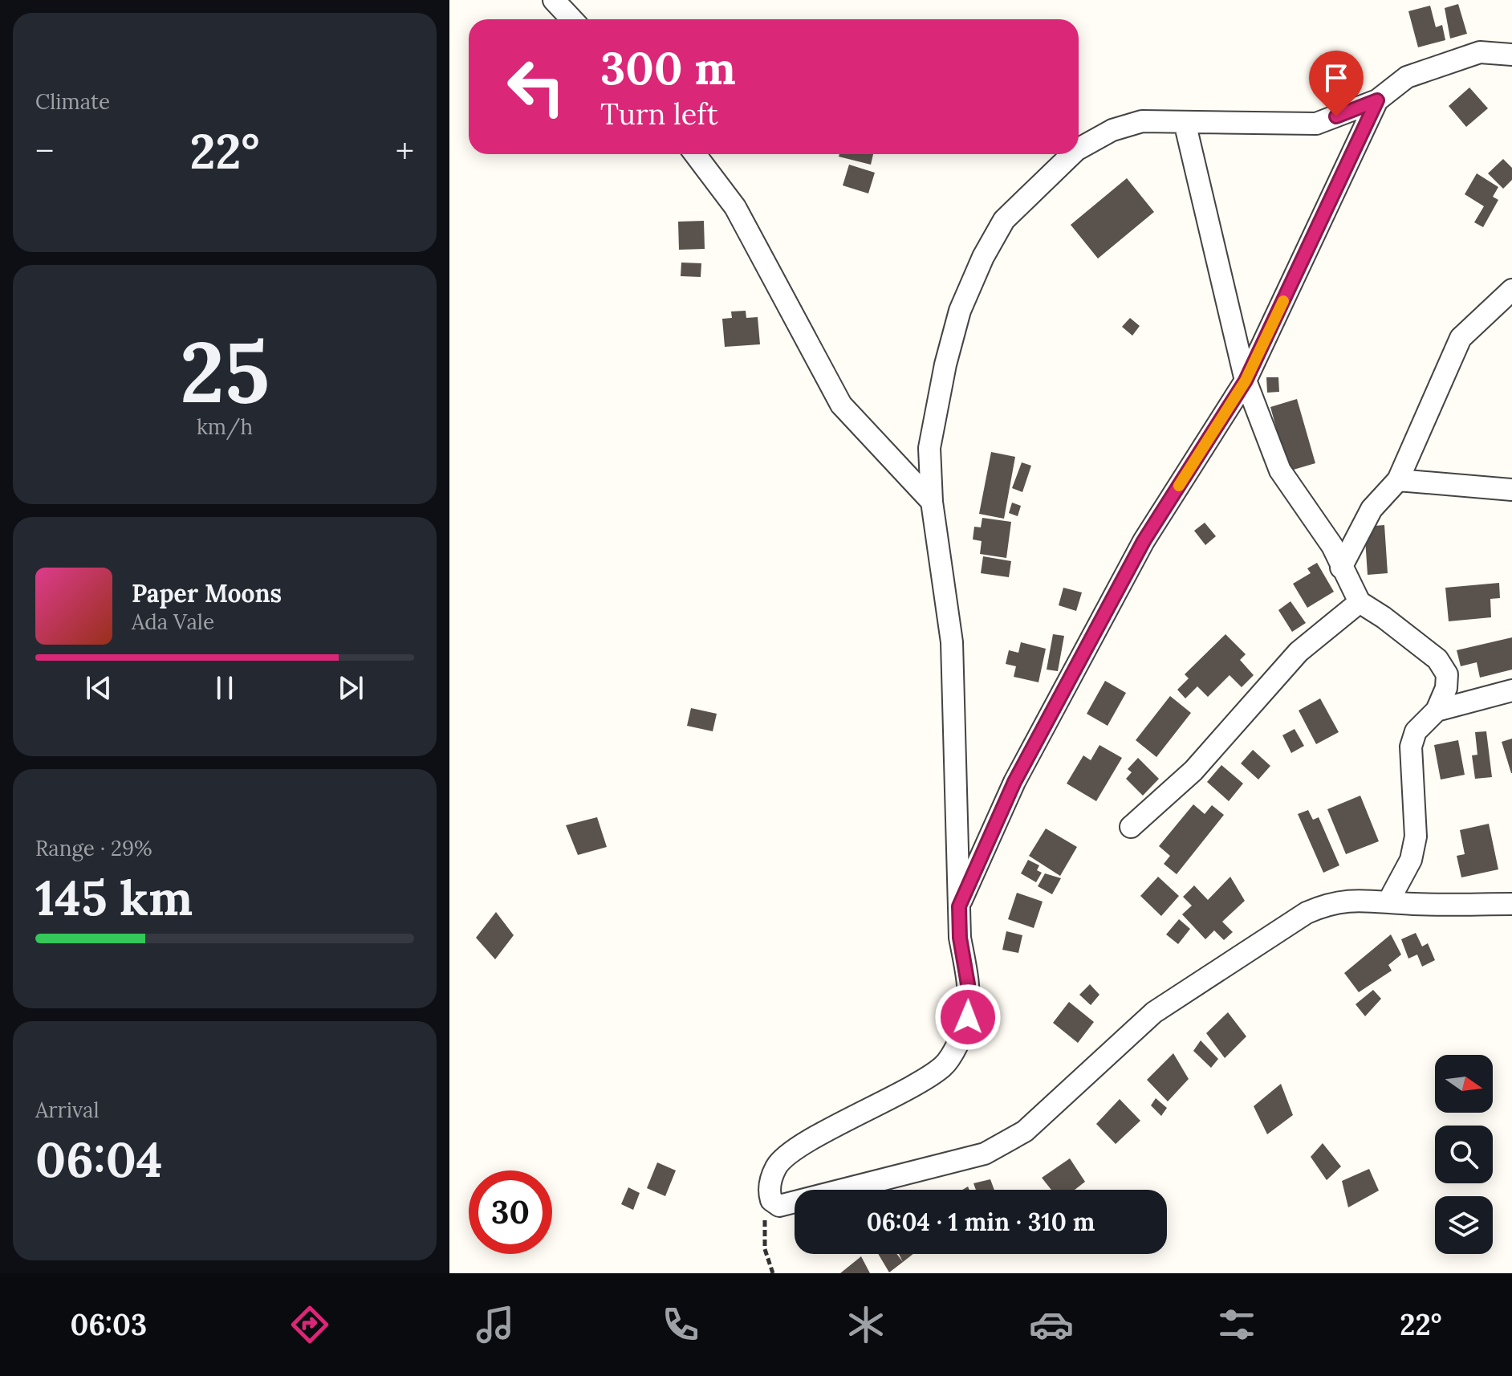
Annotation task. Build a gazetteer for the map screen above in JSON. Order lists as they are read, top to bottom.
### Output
{
  "north": "right",
  "page": {
    "tile": [
      "Climate",
      ["25", "km/h"],
      ["Range · 29%", "145 km"],
      ["Arrival", "06:04"]
    ],
    "turn": ["300 m", "Turn left"],
    "heat": ["−", "22°", "+"],
    "song": ["Paper Moons", "Ada Vale"],
    "limit": "30",
    "trip": "06:04 · 1 min · 310 m",
    "tabs": ["06:03", "22°"]
  }
}
